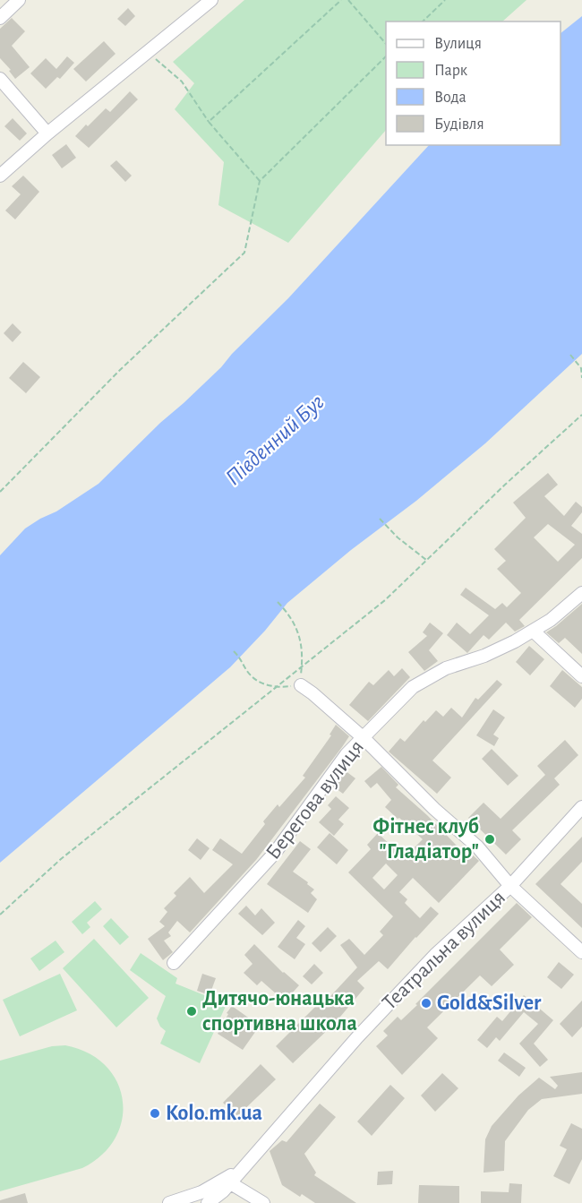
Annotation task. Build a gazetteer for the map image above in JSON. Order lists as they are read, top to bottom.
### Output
{
  "streets": {
    "street": ["Берегова вулиця", "Театральна вулиця"]
  },
  "water": ["Південний Буг"],
  "places": [
    "Фітнес клуб \"Гладіатор\"",
    "Gold&Silver",
    "Дитячо-юнацька спортивна школа",
    "Kolo.mk.ua"
  ],
  "legend": [
    "Вулиця",
    "Парк",
    "Вода",
    "Будівля"
  ]
}
